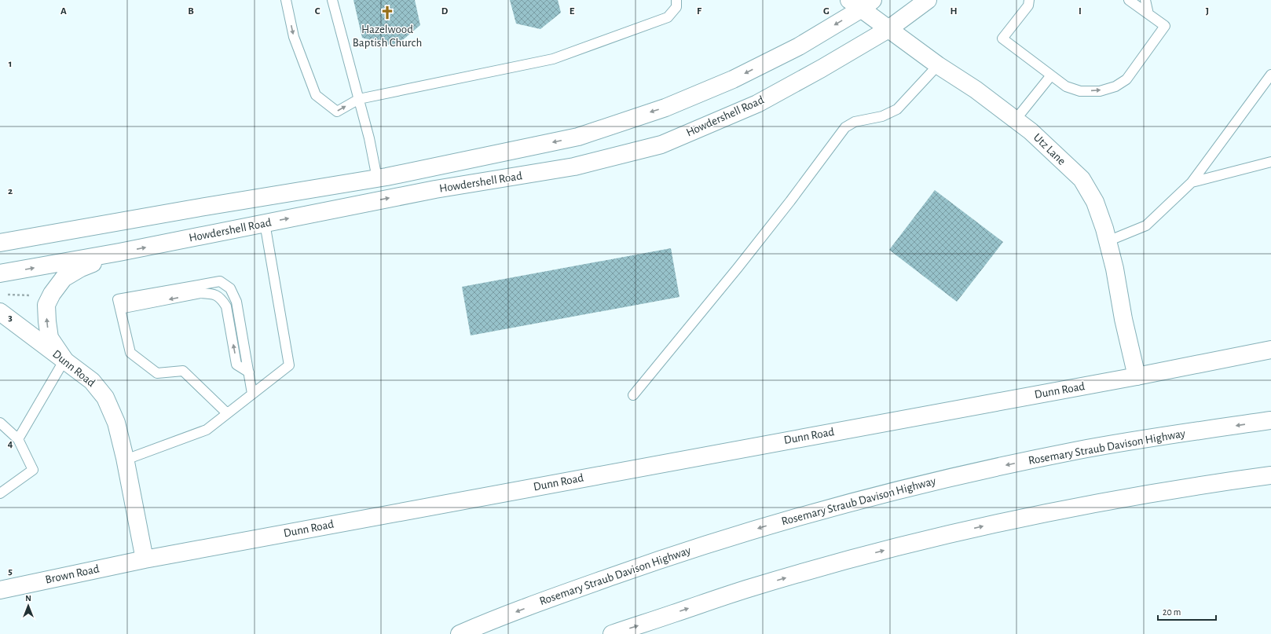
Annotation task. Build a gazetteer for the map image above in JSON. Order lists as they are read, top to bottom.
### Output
{
  "streets": {
    "main road": [
      "Howdershell Road",
      "Utz Lane",
      "Dunn Road",
      "Rosemary Straub Davison Highway",
      "Brown Road"
    ]
  },
  "crossings": [
    ["Howdershell Road", "Utz Lane"],
    ["Utz Lane", "Dunn Road"],
    ["Dunn Road", "Brown Road"]
  ],
  "places": {
    "church": ["Hazelwood Baptish Church"]
  },
  "scale_bar": "20 m",
  "north": "top",
  "grid": {
    "columns": [
      "A",
      "B",
      "C",
      "D",
      "E",
      "F",
      "G",
      "H",
      "I",
      "J"
    ],
    "rows": [
      "1",
      "2",
      "3",
      "4",
      "5"
    ]
  }
}
